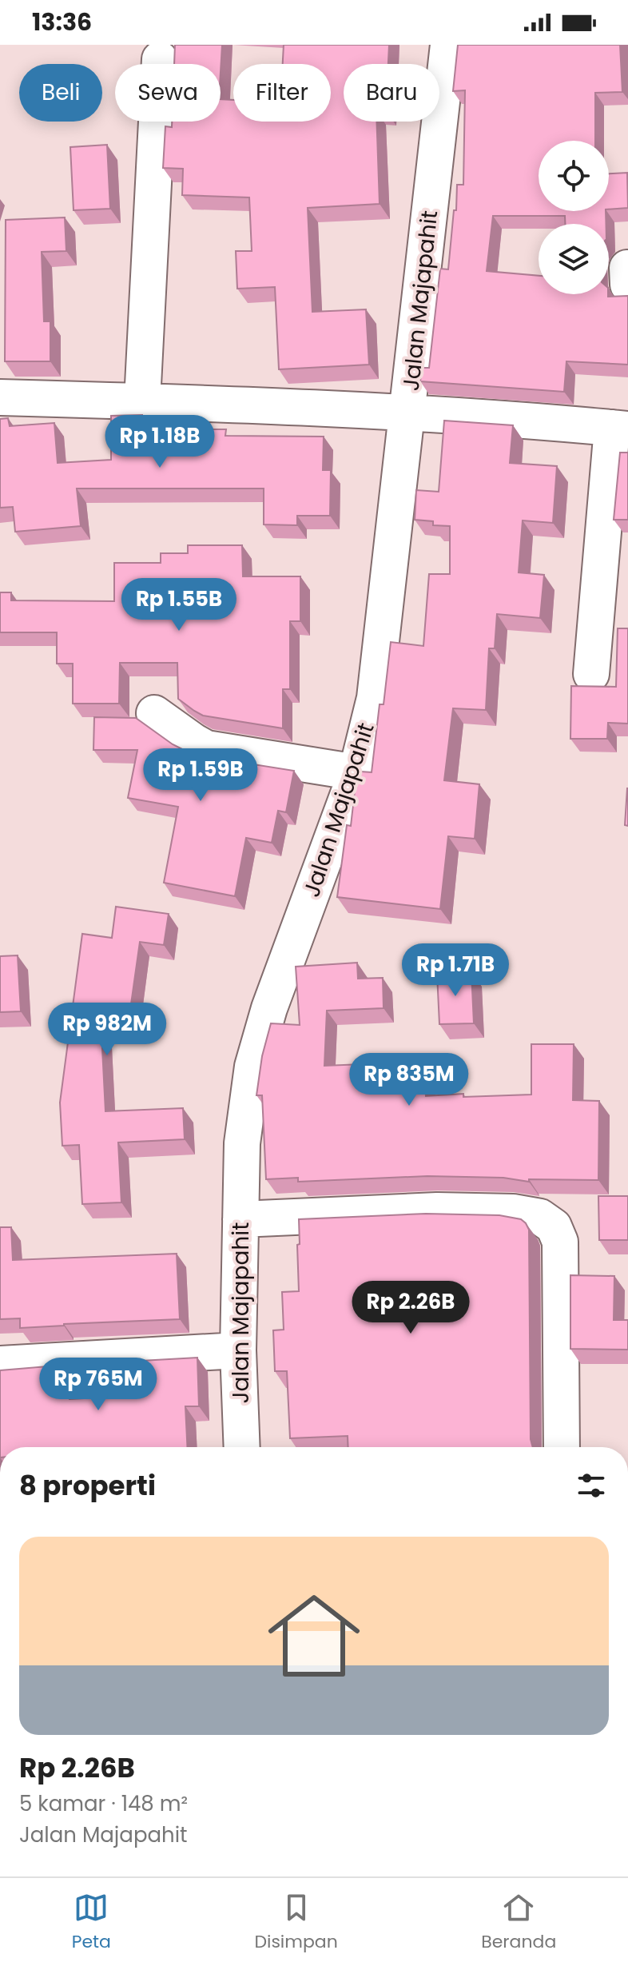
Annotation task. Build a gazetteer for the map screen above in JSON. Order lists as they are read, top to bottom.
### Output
{
  "streets": {
    "street": ["Jalan Majapahit"]
  },
  "page": {
    "status": "13:36",
    "chip": [
      "Beli",
      "Sewa",
      "Filter",
      "Baru"
    ],
    "price": [
      "Rp 1.18B",
      "Rp 1.55B",
      "Rp 1.59B",
      "Rp 1.71B",
      "Rp 982M",
      "Rp 835M",
      "Rp 2.26B",
      "Rp 765M"
    ],
    "heading": "8 properti",
    "list": [
      {
        "name": "Rp 2.26B",
        "note": "5 kamar · 148 m² · Jalan Majapahit"
      }
    ],
    "tabs": ["Peta", "Disimpan", "Beranda"]
  }
}
